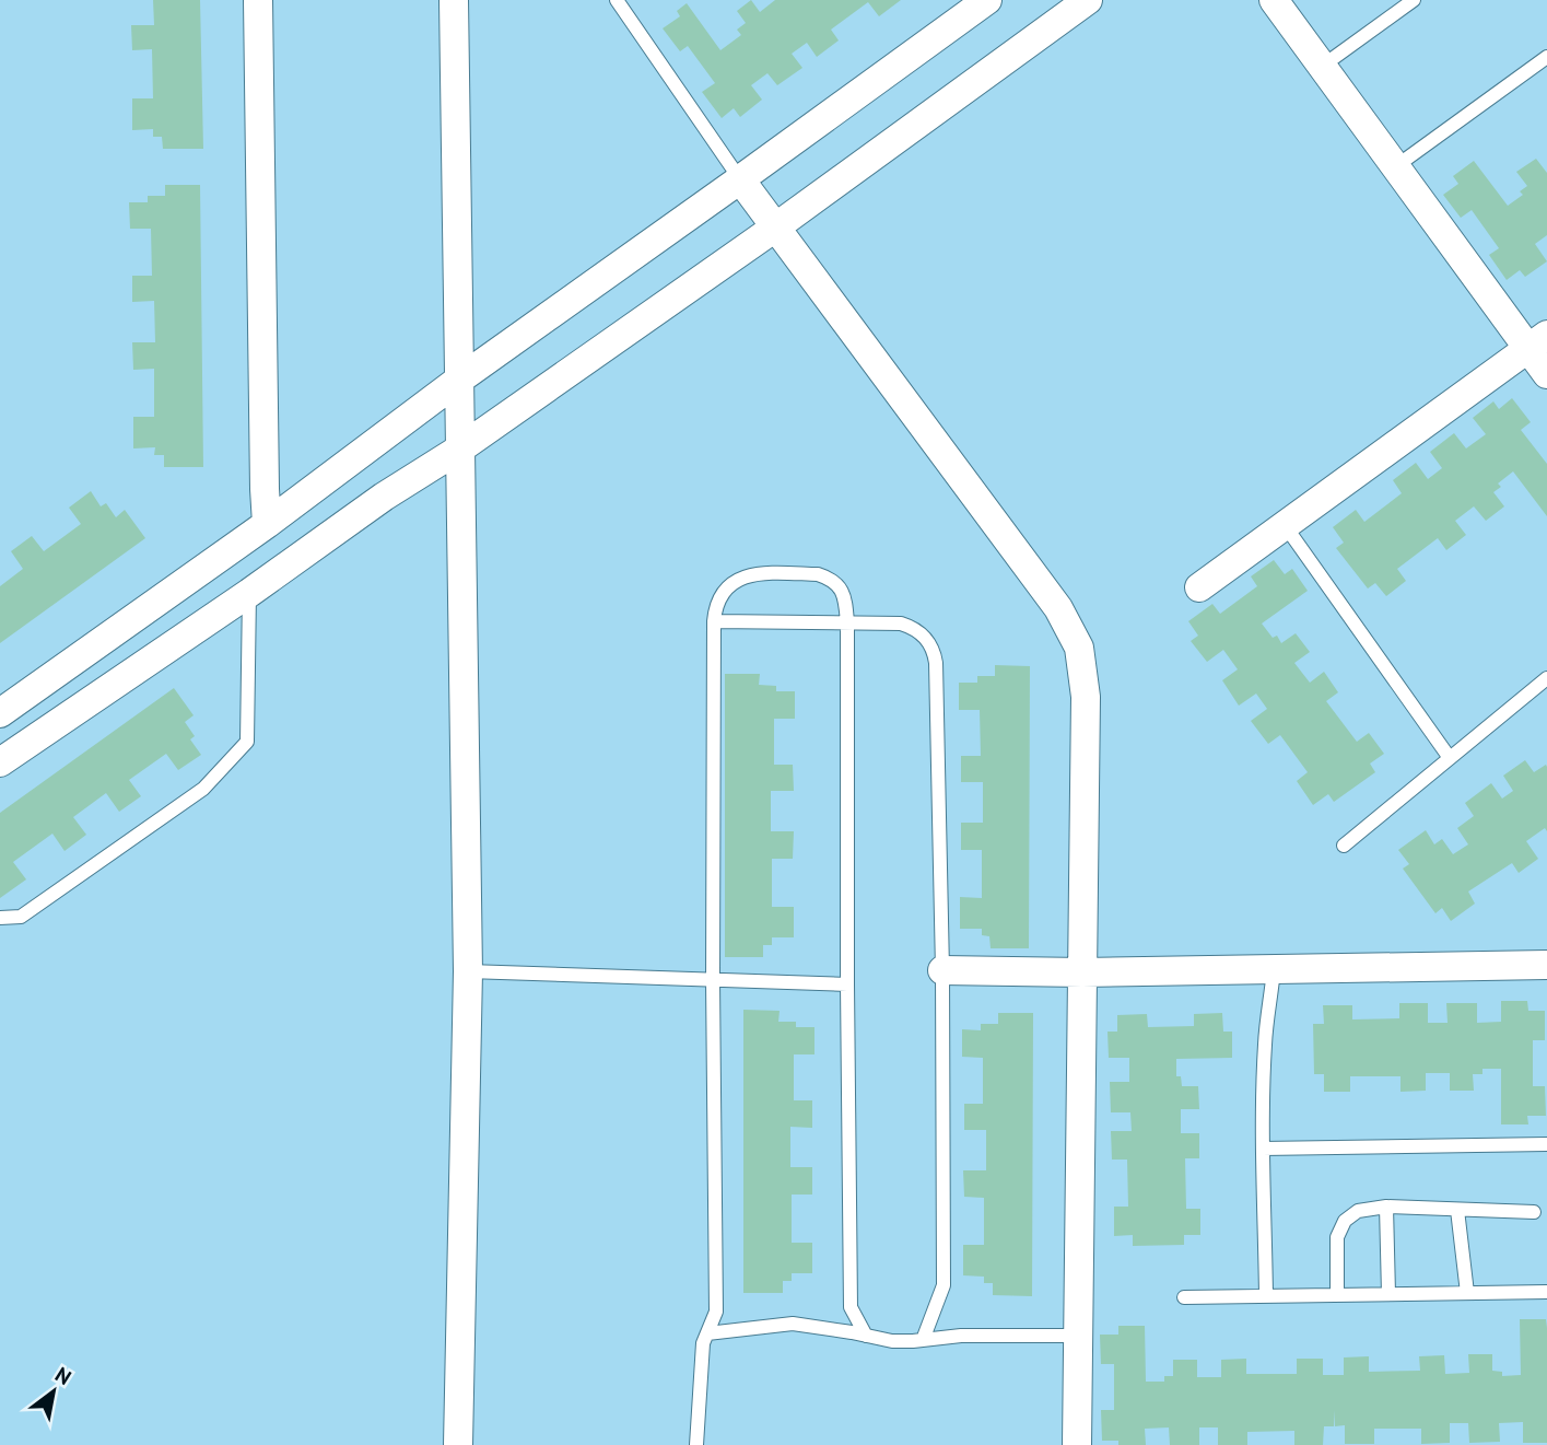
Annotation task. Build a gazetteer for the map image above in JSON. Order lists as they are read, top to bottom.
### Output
{
  "north": "top right"
}
